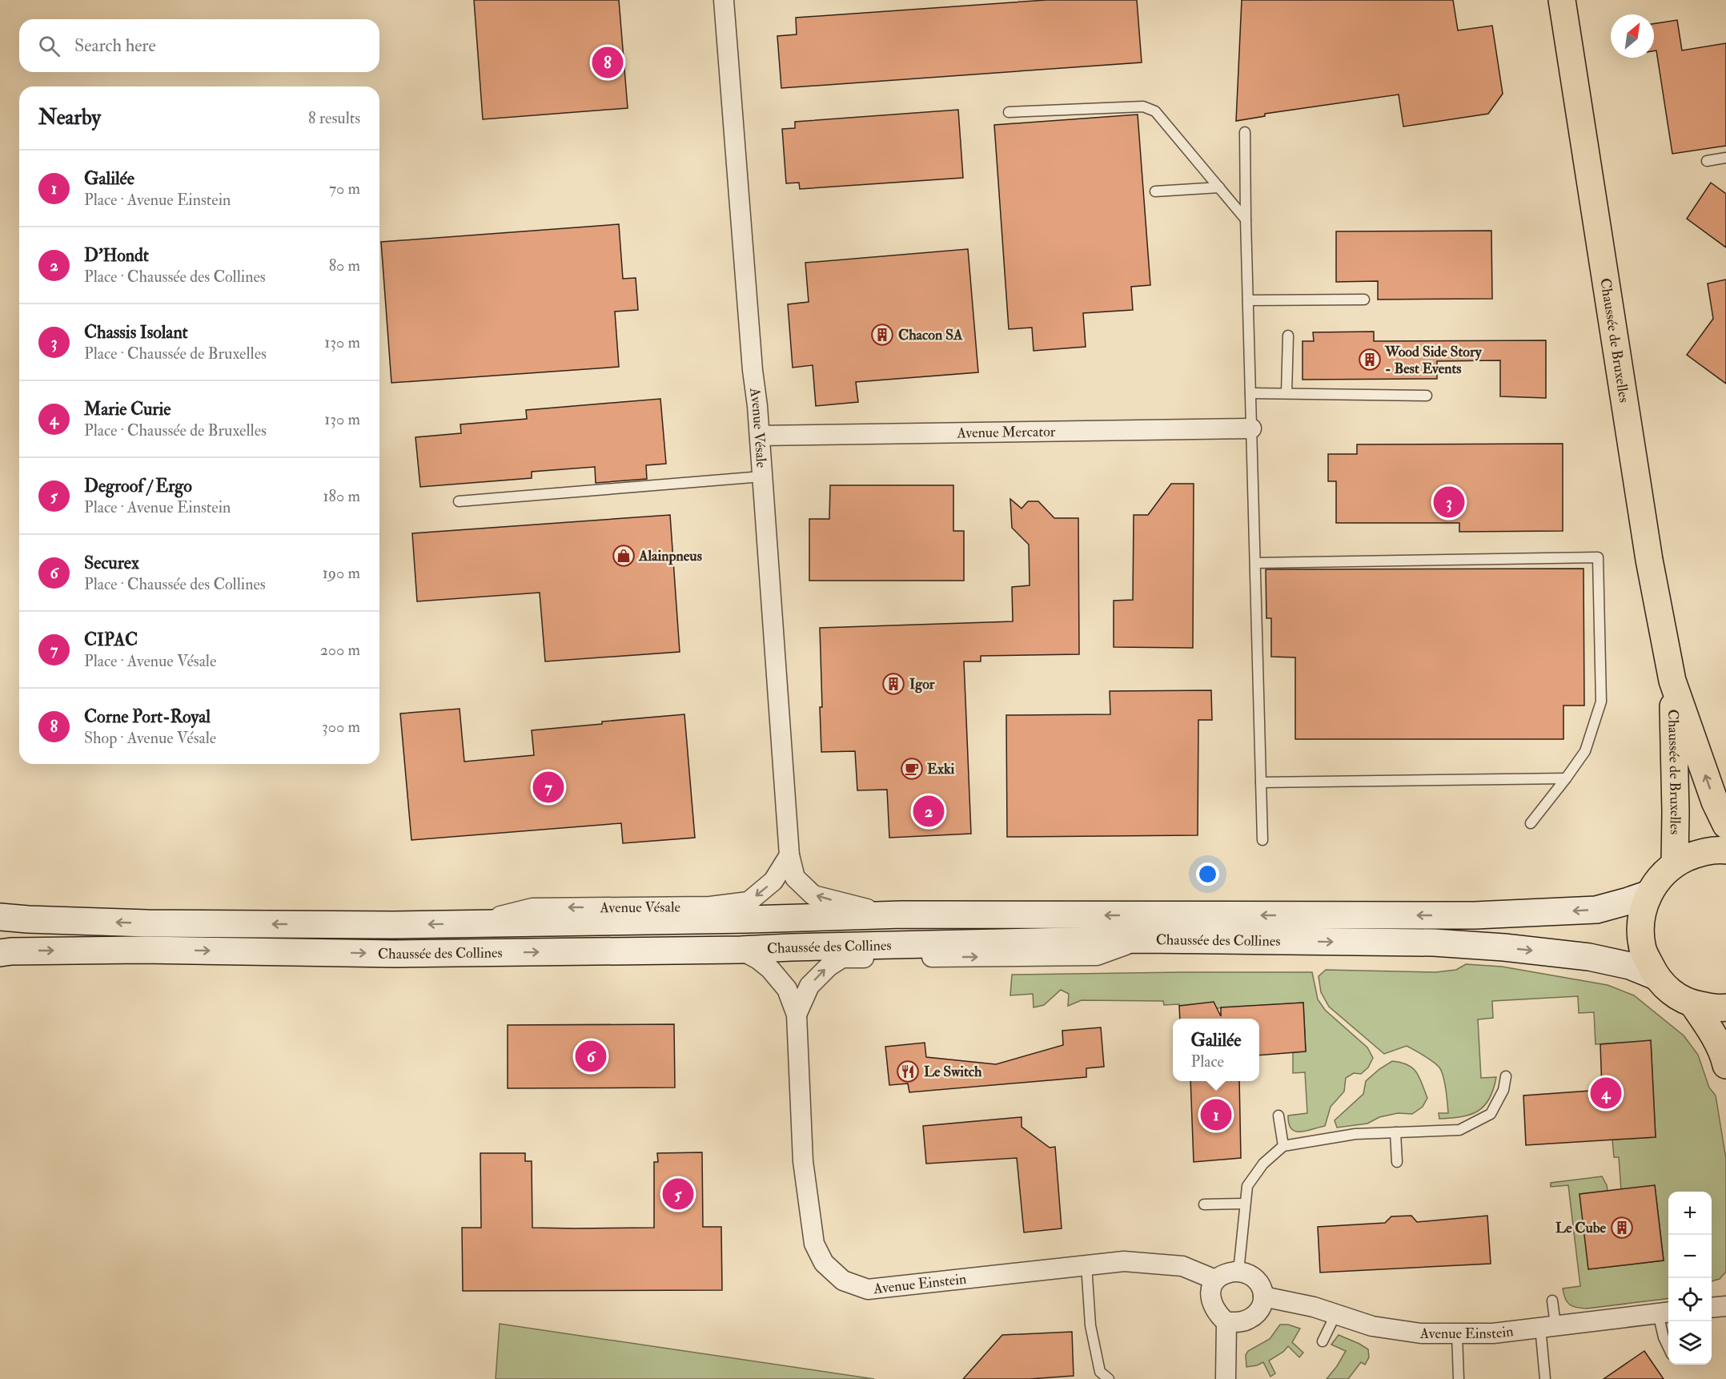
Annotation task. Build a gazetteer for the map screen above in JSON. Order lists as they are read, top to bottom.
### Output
{
  "streets": {
    "main road": ["Chaussée de Bruxelles", "Chaussée des Collines"],
    "street": ["Avenue Vésale", "Avenue Mercator", "Avenue Einstein"]
  },
  "crossings": [
    ["Avenue Vésale", "Avenue Mercator"],
    ["Avenue Vésale", "Chaussée des Collines"],
    ["Chaussée des Collines", "Avenue Einstein"]
  ],
  "places": {
    "building": [
      "Chacon SA",
      "Wood Side Story - Best Events",
      "Igor",
      "Le Cube"
    ],
    "shop": ["Alainpneus"],
    "cafe": ["Exki"],
    "restaurant": ["Le Switch"]
  },
  "north": "top right",
  "page": {
    "search": "Search here",
    "pins": [
      "8",
      "3",
      "7",
      "2",
      "6",
      "4",
      "1",
      "5"
    ],
    "heading": ["Nearby", "8 results"],
    "list": [
      {
        "mark": "1",
        "name": "Galilée",
        "note": "Place · Avenue Einstein",
        "value": "70 m"
      },
      {
        "mark": "2",
        "name": "D'Hondt",
        "note": "Place · Chaussée des Collines",
        "value": "80 m"
      },
      {
        "mark": "3",
        "name": "Chassis Isolant",
        "note": "Place · Chaussée de Bruxelles",
        "value": "130 m"
      },
      {
        "mark": "4",
        "name": "Marie Curie",
        "note": "Place · Chaussée de Bruxelles",
        "value": "130 m"
      },
      {
        "mark": "5",
        "name": "Degroof / Ergo",
        "note": "Place · Avenue Einstein",
        "value": "180 m"
      },
      {
        "mark": "6",
        "name": "Securex",
        "note": "Place · Chaussée des Collines",
        "value": "190 m"
      },
      {
        "mark": "7",
        "name": "CIPAC",
        "note": "Place · Avenue Vésale",
        "value": "200 m"
      },
      {
        "mark": "8",
        "name": "Corne Port-Royal",
        "note": "Shop · Avenue Vésale",
        "value": "300 m"
      }
    ],
    "popup": ["Galilée", "Place"],
    "map_buttons": ["+", "−"]
  }
}
